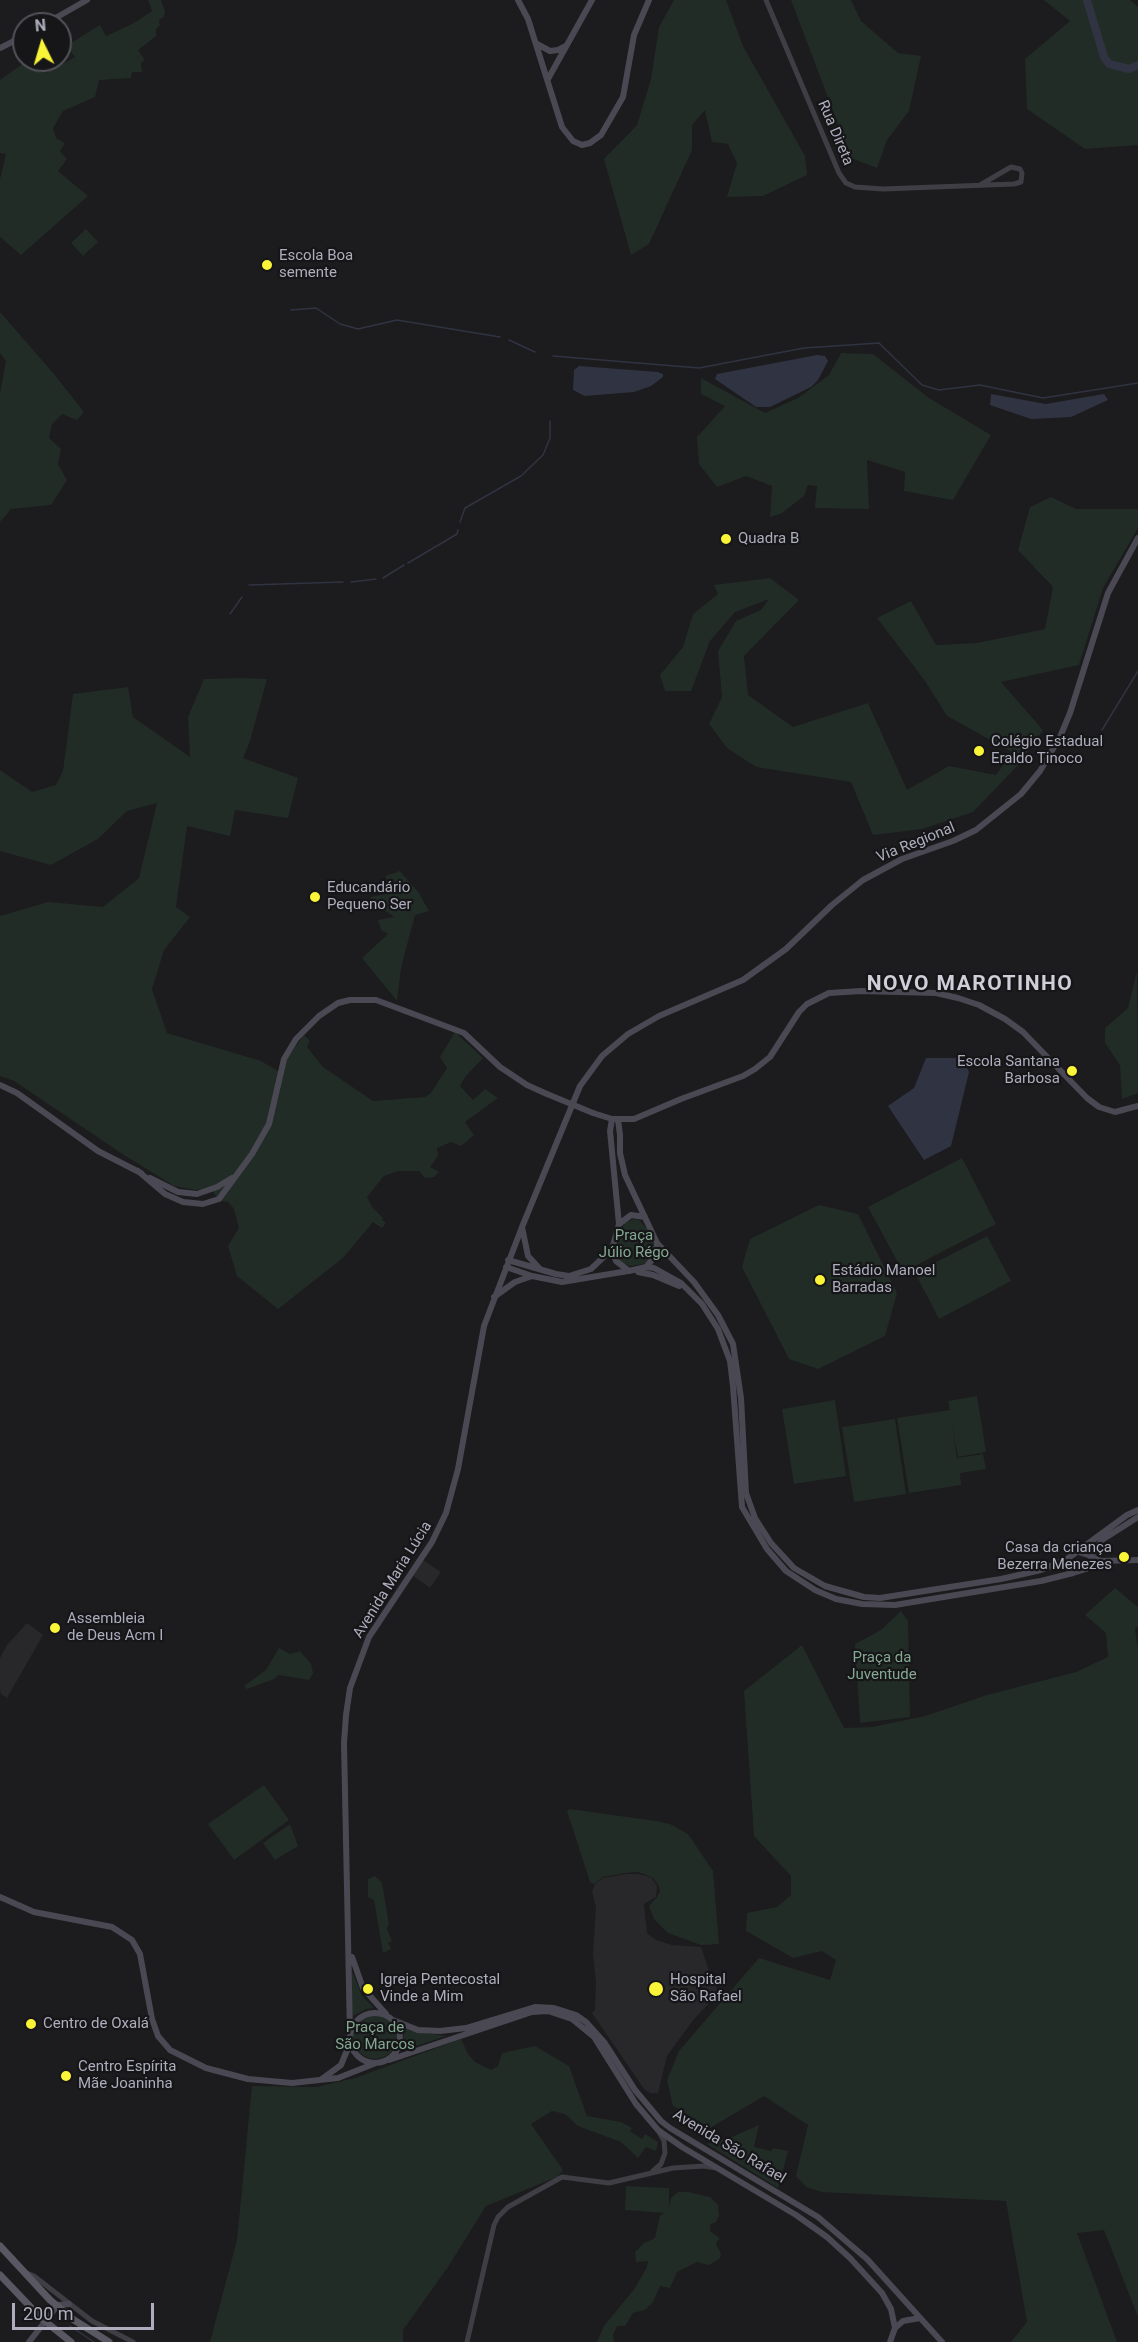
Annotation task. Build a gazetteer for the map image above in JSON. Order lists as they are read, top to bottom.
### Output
{
  "streets": {
    "main road": ["Via Regional", "Avenida Maria Lúcia", "Avenida São Rafael"],
    "street": ["Rua Direta"]
  },
  "crossings": [
    ["Via Regional", "Avenida Maria Lúcia"],
    ["Avenida Maria Lúcia", "Avenida São Rafael"]
  ],
  "districts": ["NOVO MAROTINHO"],
  "parks": ["Praça Júlio Régo", "Praça da Juventude", "Praça de São Marcos"],
  "places": [
    "Escola Boa semente",
    "Quadra B",
    "Colégio Estadual Eraldo Tinoco",
    "Educandário Pequeno Ser",
    "Escola Santana Barbosa",
    "Estádio Manoel Barradas",
    "Casa da criança Bezerra Menezes",
    "Assembleia de Deus Acm I",
    "Igreja Pentecostal Vinde a Mim",
    "Hospital São Rafael",
    "Centro de Oxalá",
    "Centro Espírita Mãe Joaninha"
  ],
  "scale_bar": "200 m",
  "north": "top"
}
